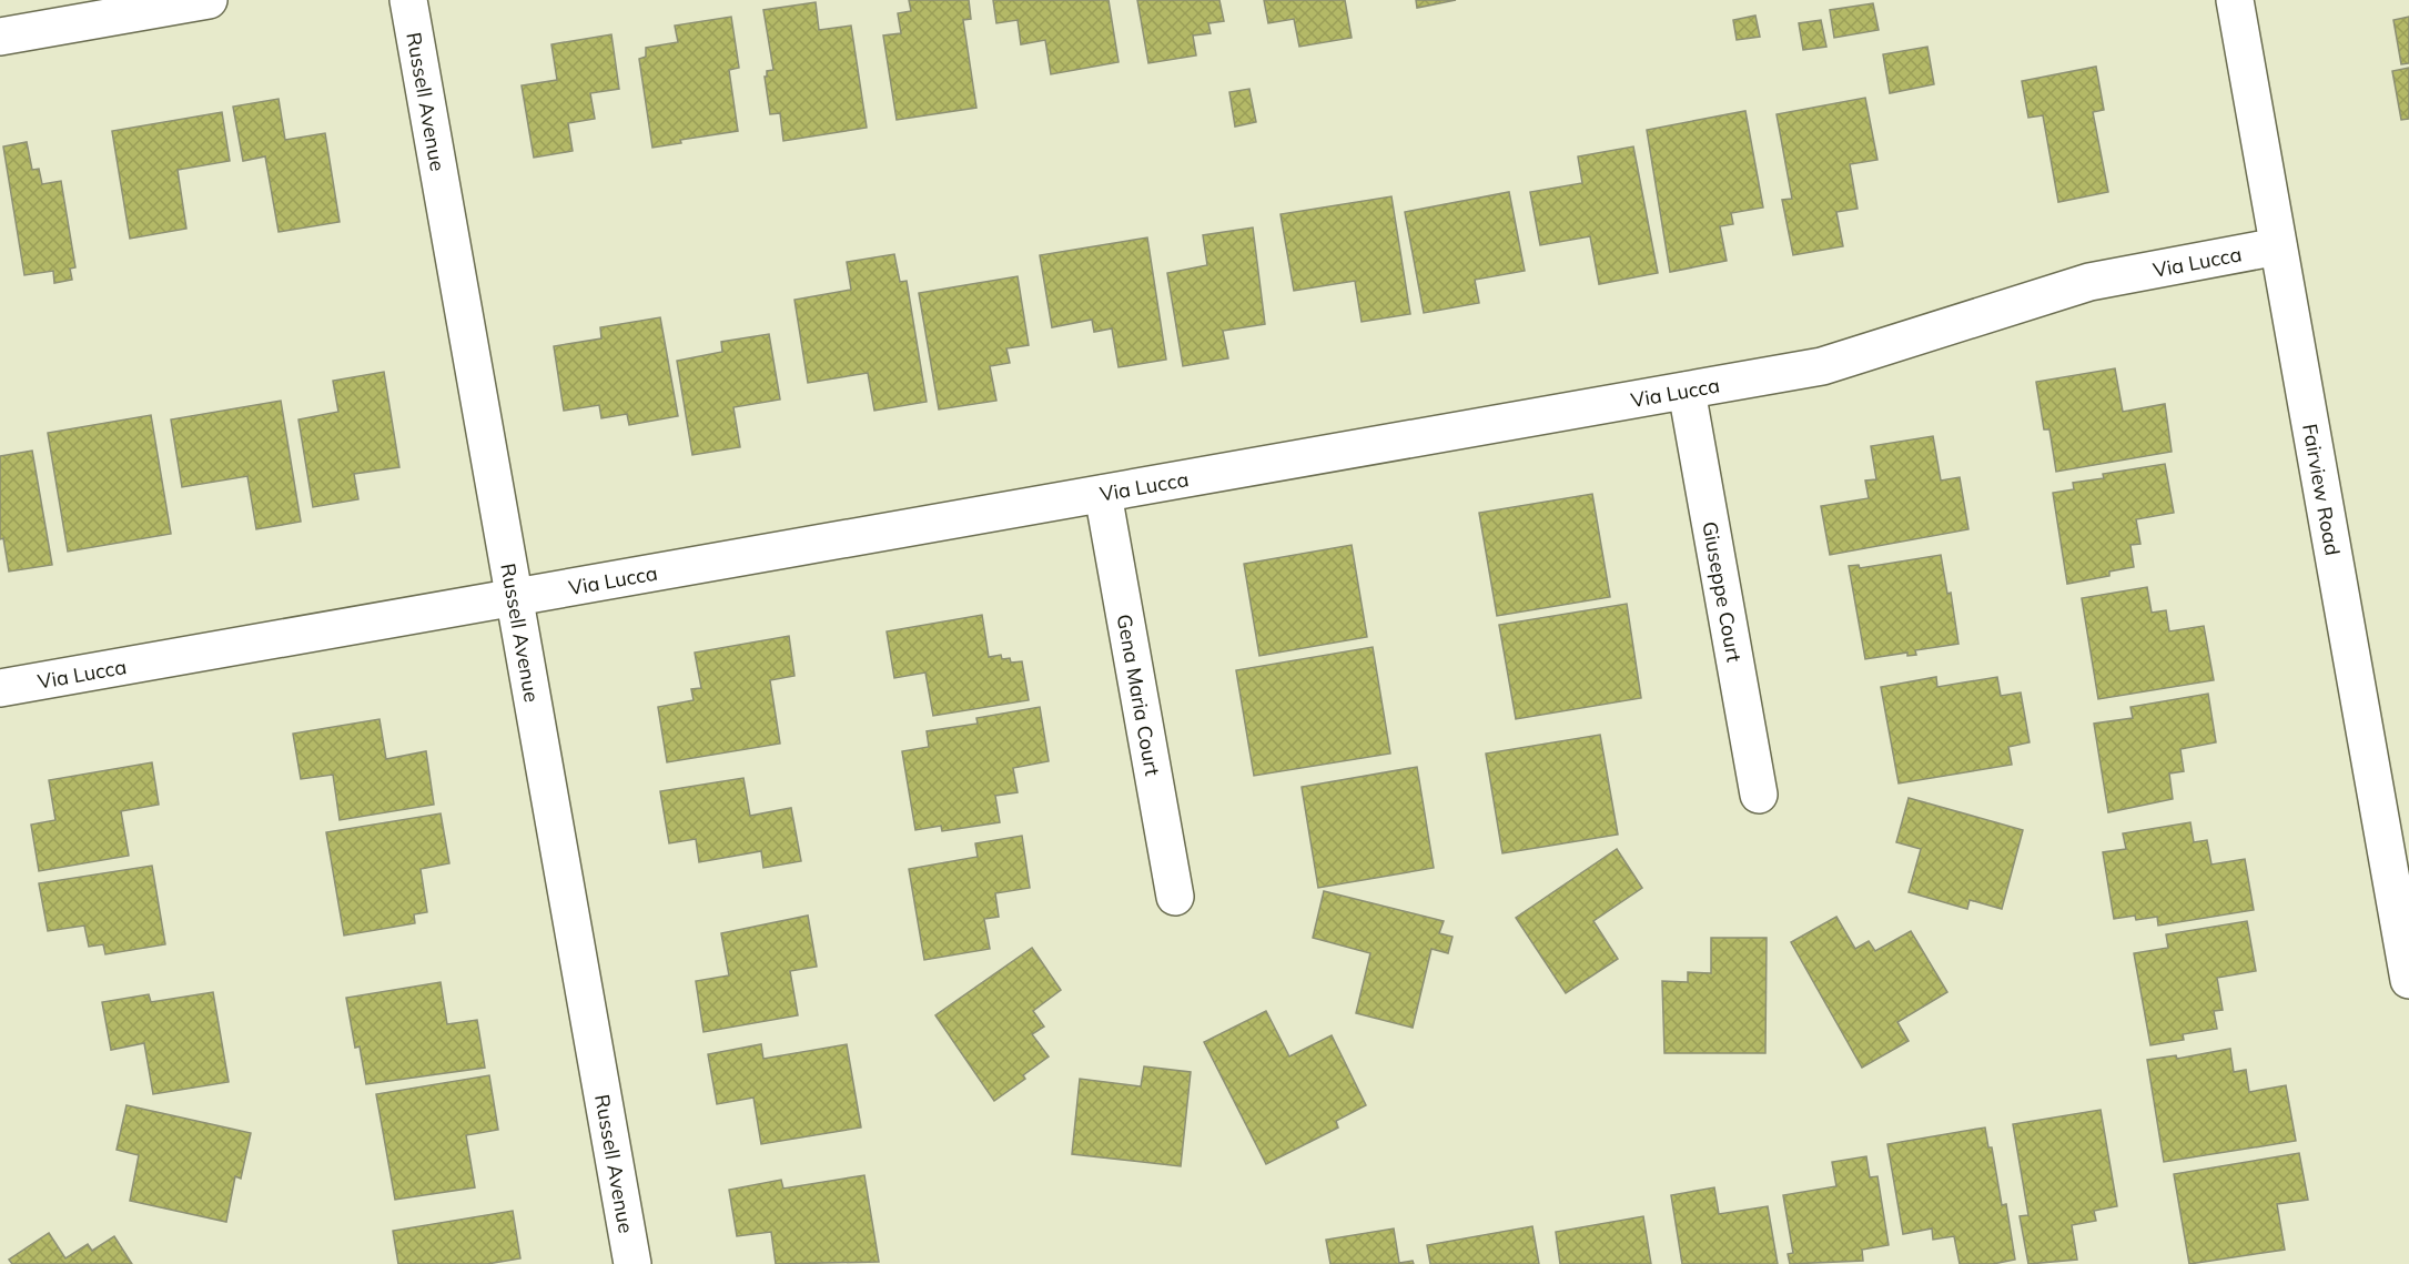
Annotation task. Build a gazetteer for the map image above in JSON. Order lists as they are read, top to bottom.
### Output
{
  "streets": {
    "street": [
      "Russell Avenue",
      "Via Lucca",
      "Fairview Road",
      "Giuseppe Court",
      "Gena Maria Court"
    ]
  },
  "crossings": [
    ["Russell Avenue", "Via Lucca"],
    ["Via Lucca", "Fairview Road"],
    ["Via Lucca", "Giuseppe Court"],
    ["Via Lucca", "Gena Maria Court"]
  ]
}
